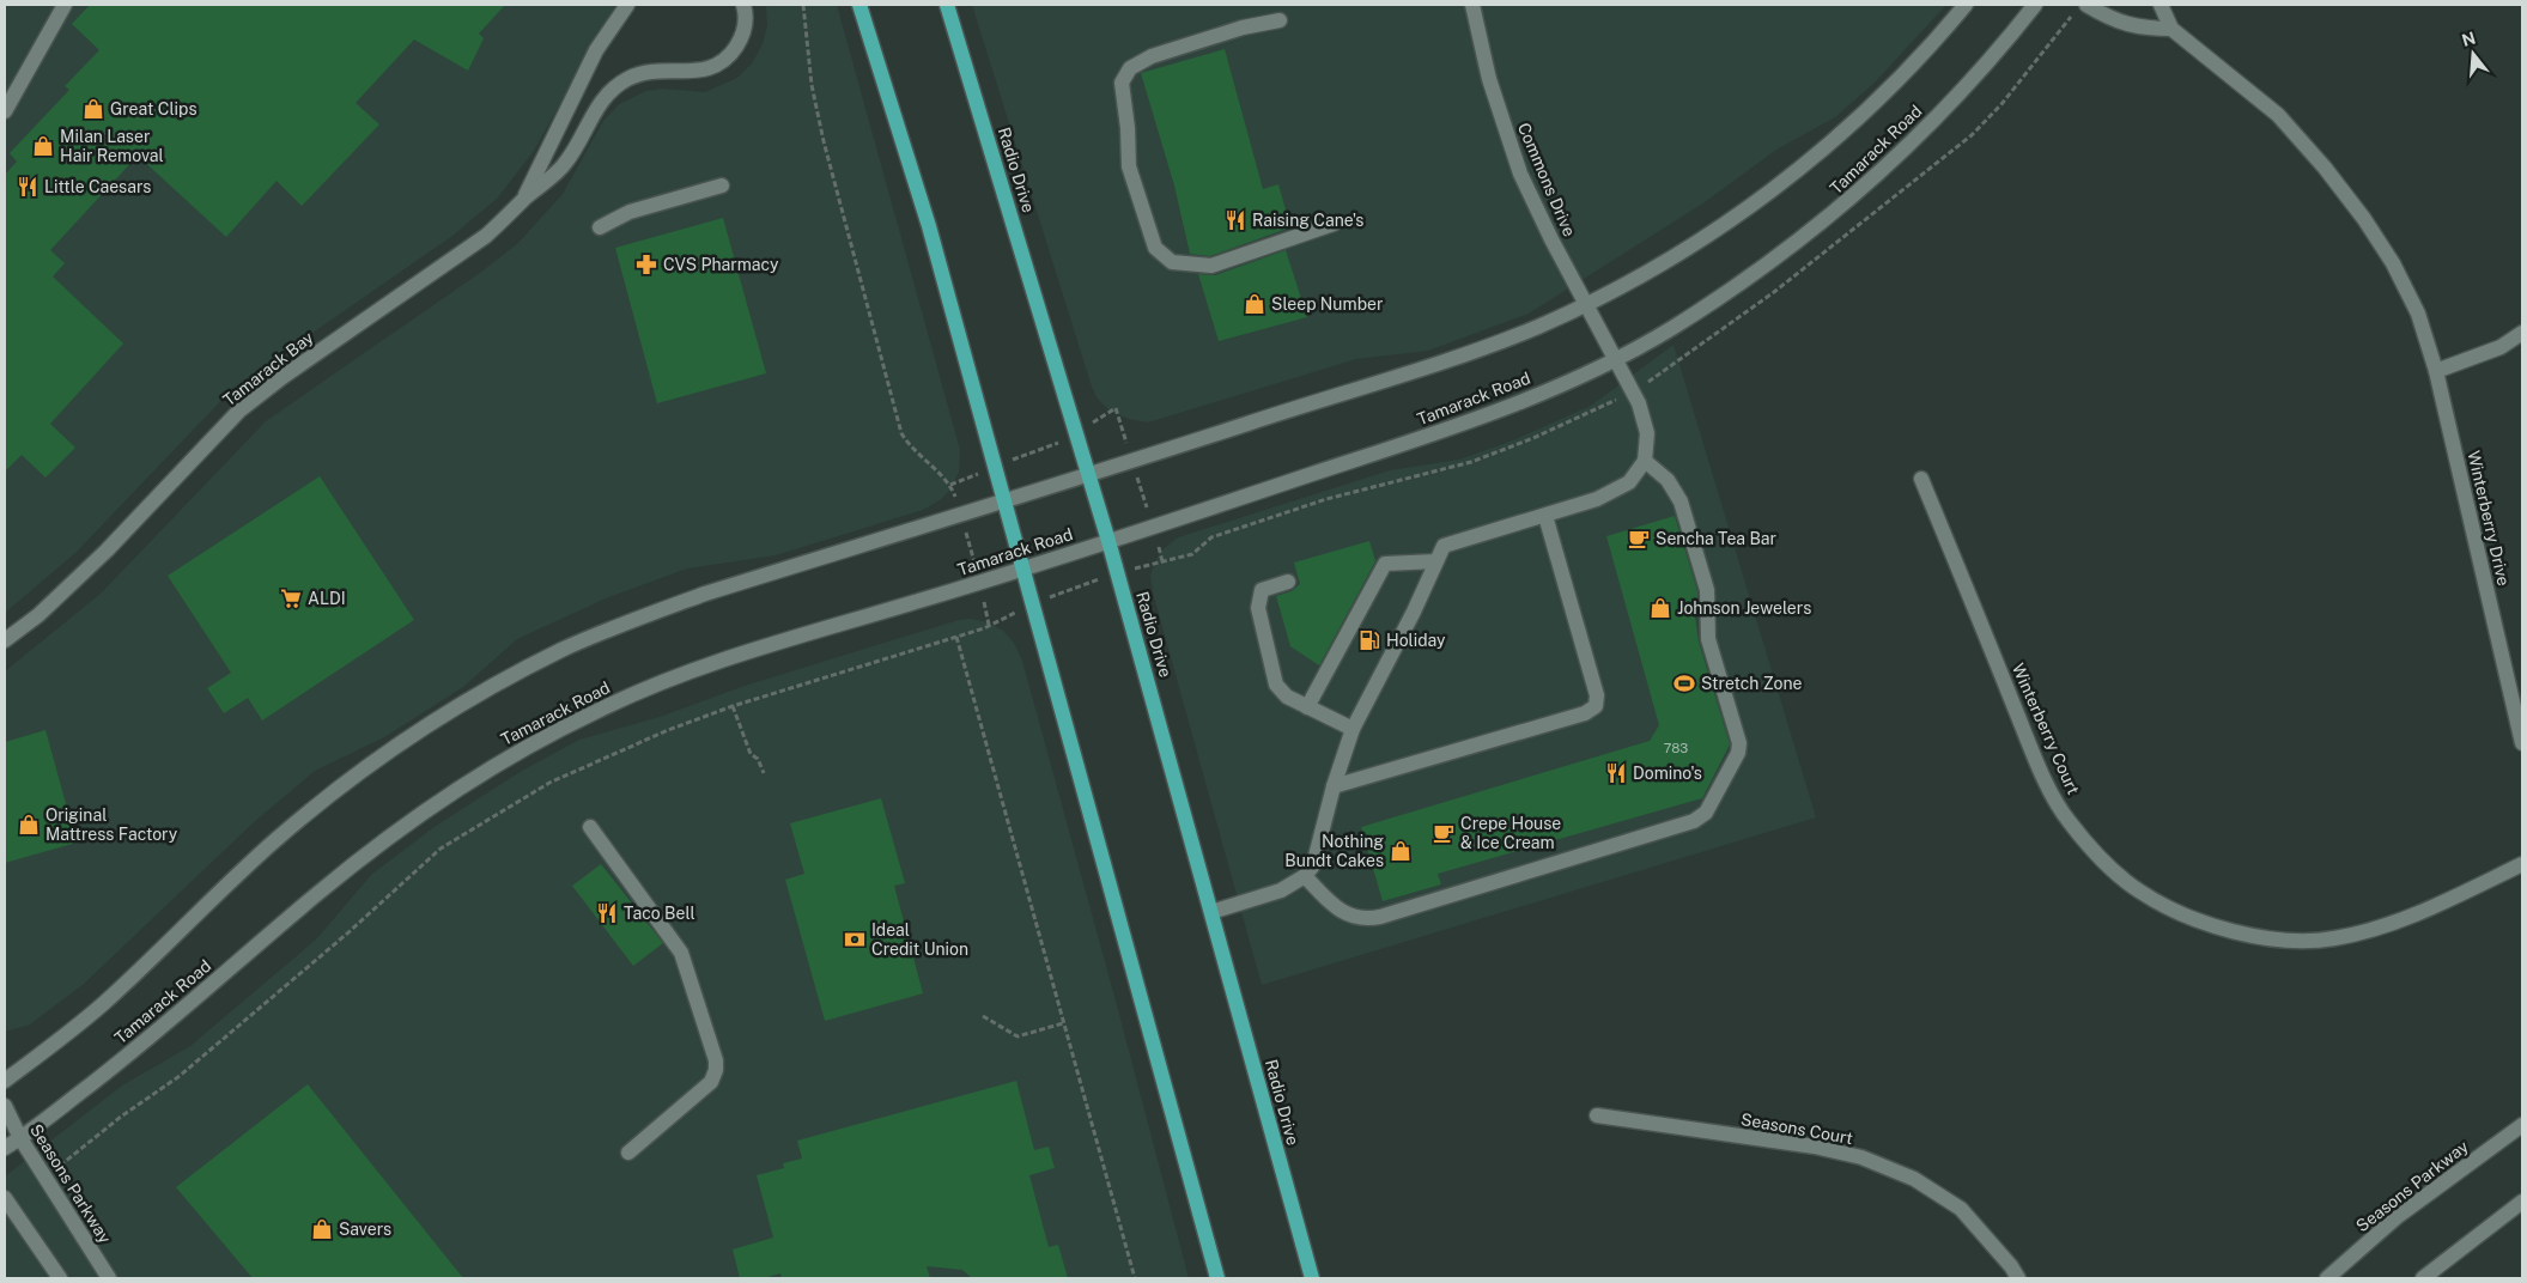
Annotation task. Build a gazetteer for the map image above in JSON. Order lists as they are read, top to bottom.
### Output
{
  "streets": {
    "main road": ["Radio Drive"],
    "street": [
      "Tamarack Road",
      "Commons Drive",
      "Tamarack Bay",
      "Winterberry Drive",
      "Winterberry Court",
      "Seasons Court",
      "Seasons Parkway"
    ]
  },
  "crossings": [
    ["Tamarack Road", "Radio Drive"],
    ["Tamarack Road", "Commons Drive"],
    ["Tamarack Road", "Seasons Parkway"]
  ],
  "places": {
    "shop": [
      "Great Clips",
      "Milan Laser Hair Removal",
      "Sleep Number",
      "Johnson Jewelers",
      "Original Mattress Factory",
      "Nothing Bundt Cakes",
      "Savers"
    ],
    "restaurant": [
      "Little Caesars",
      "Raising Cane's",
      "Domino's",
      "Taco Bell"
    ],
    "pharmacy": ["CVS Pharmacy"],
    "cafe": ["Sencha Tea Bar", "Crepe House & Ice Cream"],
    "supermarket": ["ALDI"],
    "fuel station": ["Holiday"],
    "sports": ["Stretch Zone"],
    "bank": ["Ideal Credit Union"]
  },
  "house_numbers": ["783"],
  "north": "top"
}
